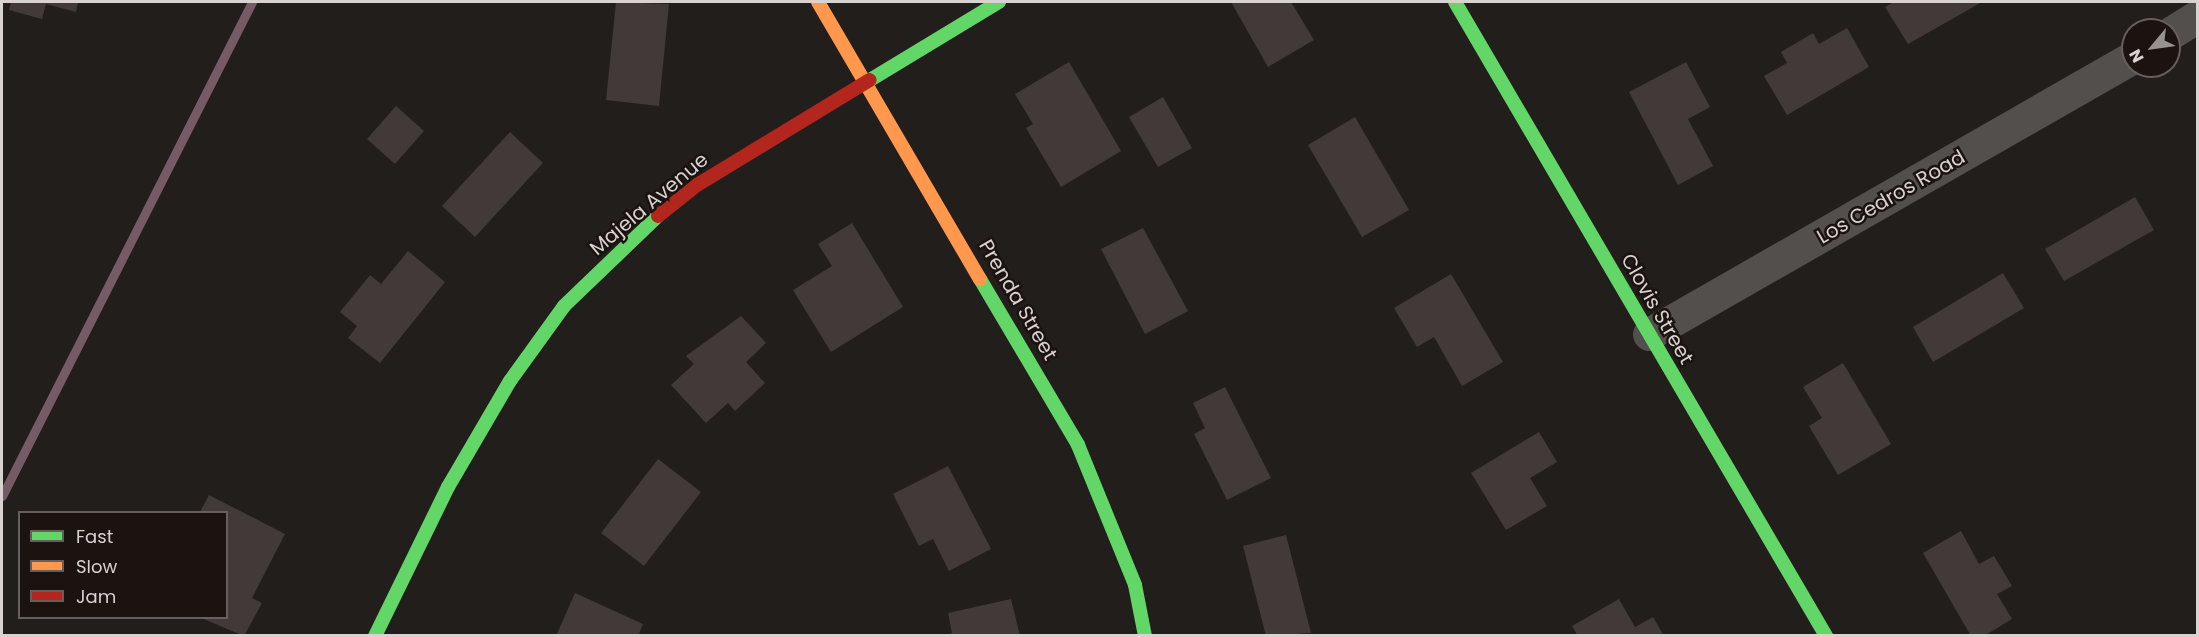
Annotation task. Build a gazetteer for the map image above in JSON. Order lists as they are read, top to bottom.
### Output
{
  "streets": {
    "street": [
      "Los Cedros Road",
      "Majela Avenue",
      "Prenda Street",
      "Clovis Street"
    ]
  },
  "crossings": [
    ["Los Cedros Road", "Clovis Street"],
    ["Majela Avenue", "Prenda Street"]
  ],
  "legend": ["Fast", "Slow", "Jam"],
  "north": "bottom left"
}
